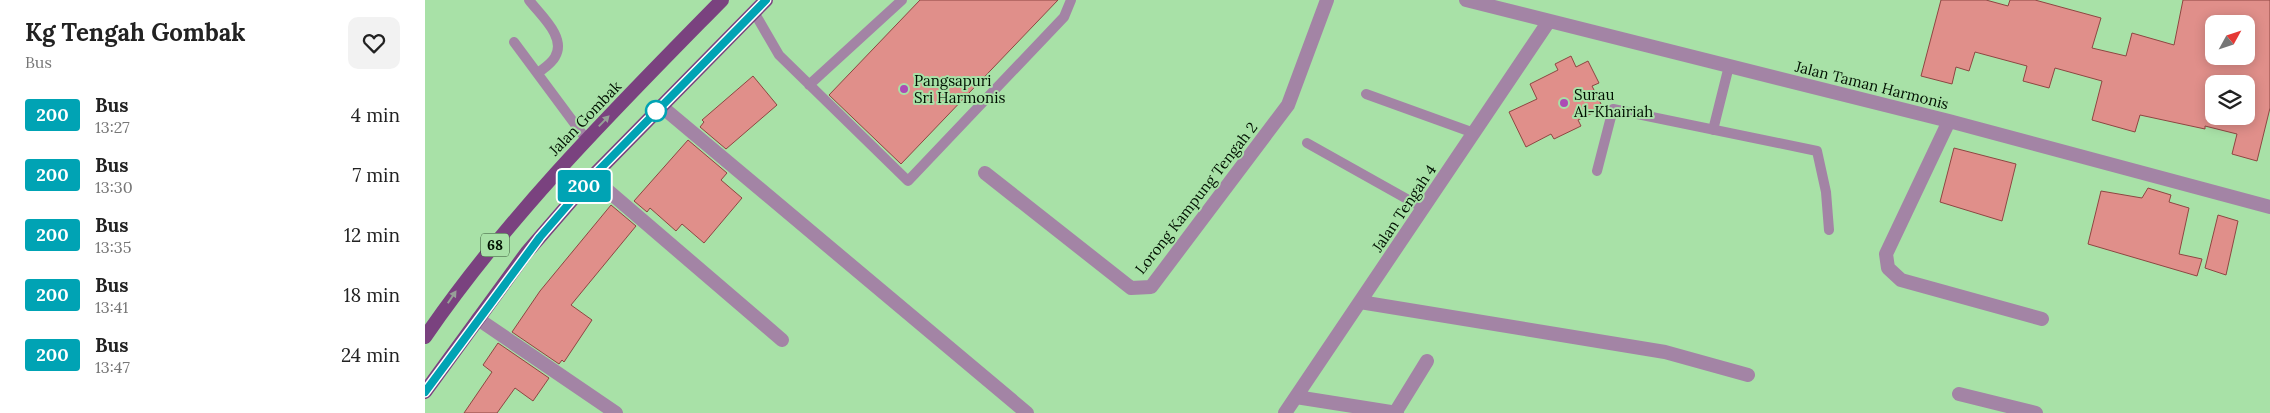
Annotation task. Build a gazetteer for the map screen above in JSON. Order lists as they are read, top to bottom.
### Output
{
  "streets": {
    "main road": ["Jalan Gombak", "68"],
    "street": ["Jalan Taman Harmonis", "Lorong Kampung Tengah 2", "Jalan Tengah 4"]
  },
  "crossings": [
    ["Jalan Taman Harmonis", "Jalan Tengah 4"]
  ],
  "places": ["Pangsapuri Sri Harmonis", "Surau Al-Khairiah"],
  "lines": ["bus line 200"],
  "north": "top right",
  "page": {
    "heading": ["Kg Tengah Gombak", "Bus"],
    "on_map": "200",
    "list": [
      {
        "mark": "200",
        "name": "Bus",
        "note": "13:27",
        "value": "4 min"
      },
      {
        "mark": "200",
        "name": "Bus",
        "note": "13:30",
        "value": "7 min"
      },
      {
        "mark": "200",
        "name": "Bus",
        "note": "13:35",
        "value": "12 min"
      },
      {
        "mark": "200",
        "name": "Bus",
        "note": "13:41",
        "value": "18 min"
      },
      {
        "mark": "200",
        "name": "Bus",
        "note": "13:47",
        "value": "24 min"
      }
    ]
  }
}
